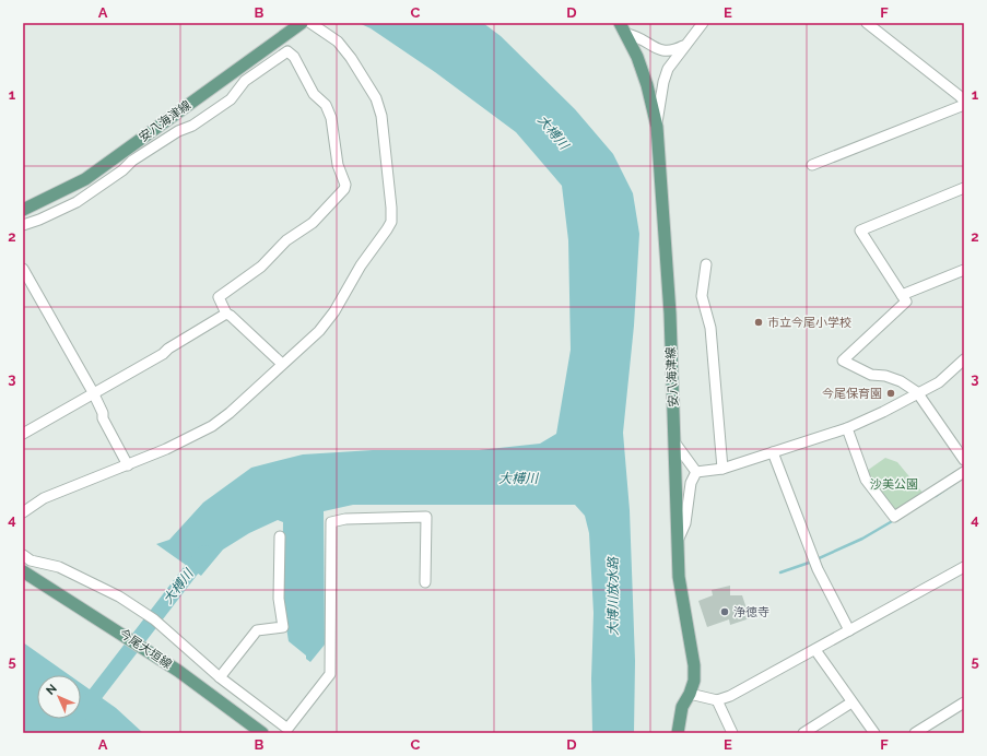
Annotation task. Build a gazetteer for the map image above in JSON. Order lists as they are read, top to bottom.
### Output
{
  "streets": {
    "main road": ["安八海津線", "今尾大垣線"]
  },
  "water": ["大榑川", "大博川放水路"],
  "parks": ["沙美公園"],
  "places": ["市立今尾小学校", "今尾保育園", "浄徳寺"],
  "north": "top left",
  "grid": {
    "columns": [
      "A",
      "B",
      "C",
      "D",
      "E",
      "F"
    ],
    "rows": [
      "1",
      "2",
      "3",
      "4",
      "5"
    ]
  }
}
